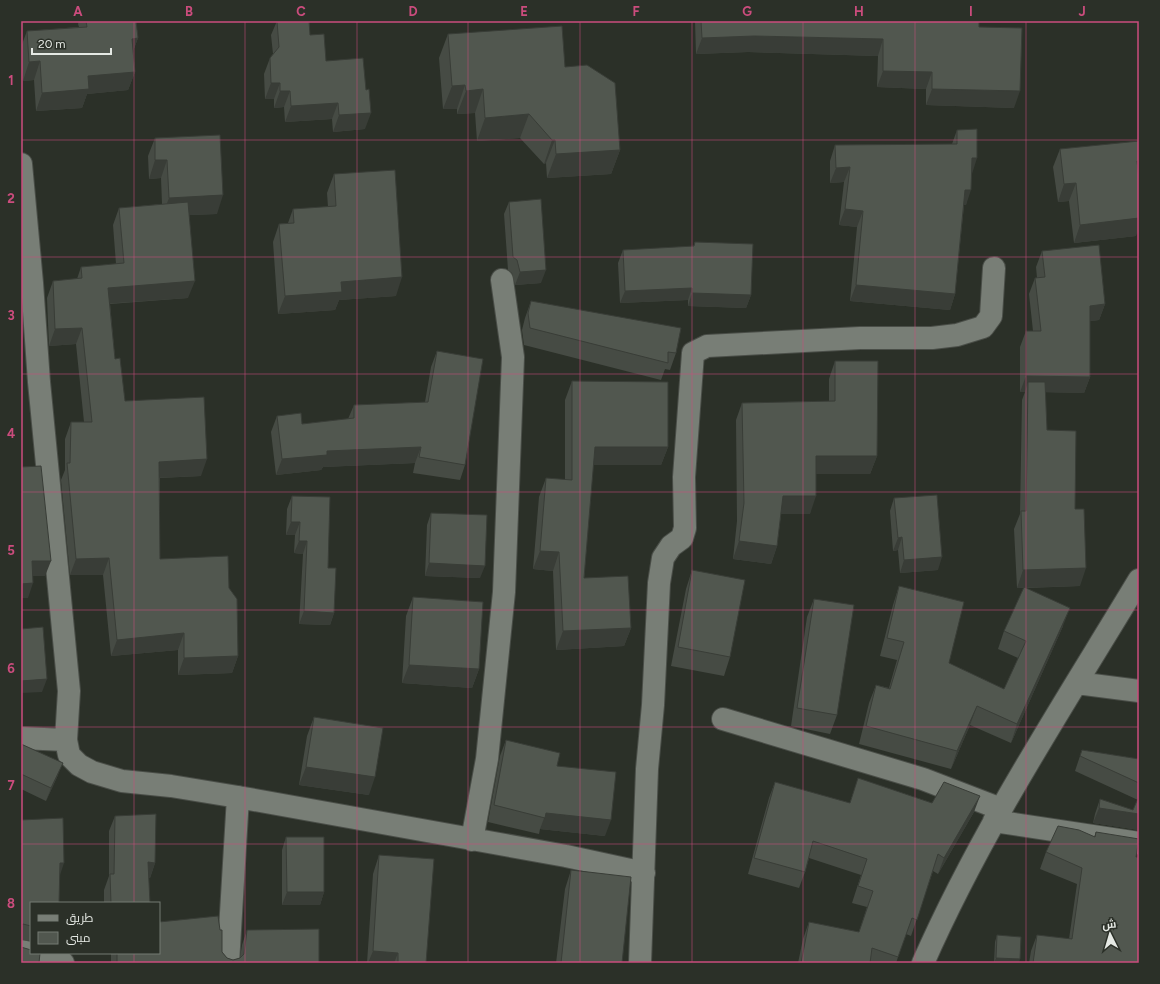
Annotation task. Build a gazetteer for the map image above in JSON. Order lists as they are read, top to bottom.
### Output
{
  "legend": ["طريق", "مبنى"],
  "scale_bar": "20 m",
  "north": "top",
  "grid": {
    "columns": [
      "A",
      "B",
      "C",
      "D",
      "E",
      "F",
      "G",
      "H",
      "I",
      "J"
    ],
    "rows": [
      "1",
      "2",
      "3",
      "4",
      "5",
      "6",
      "7",
      "8"
    ]
  }
}
